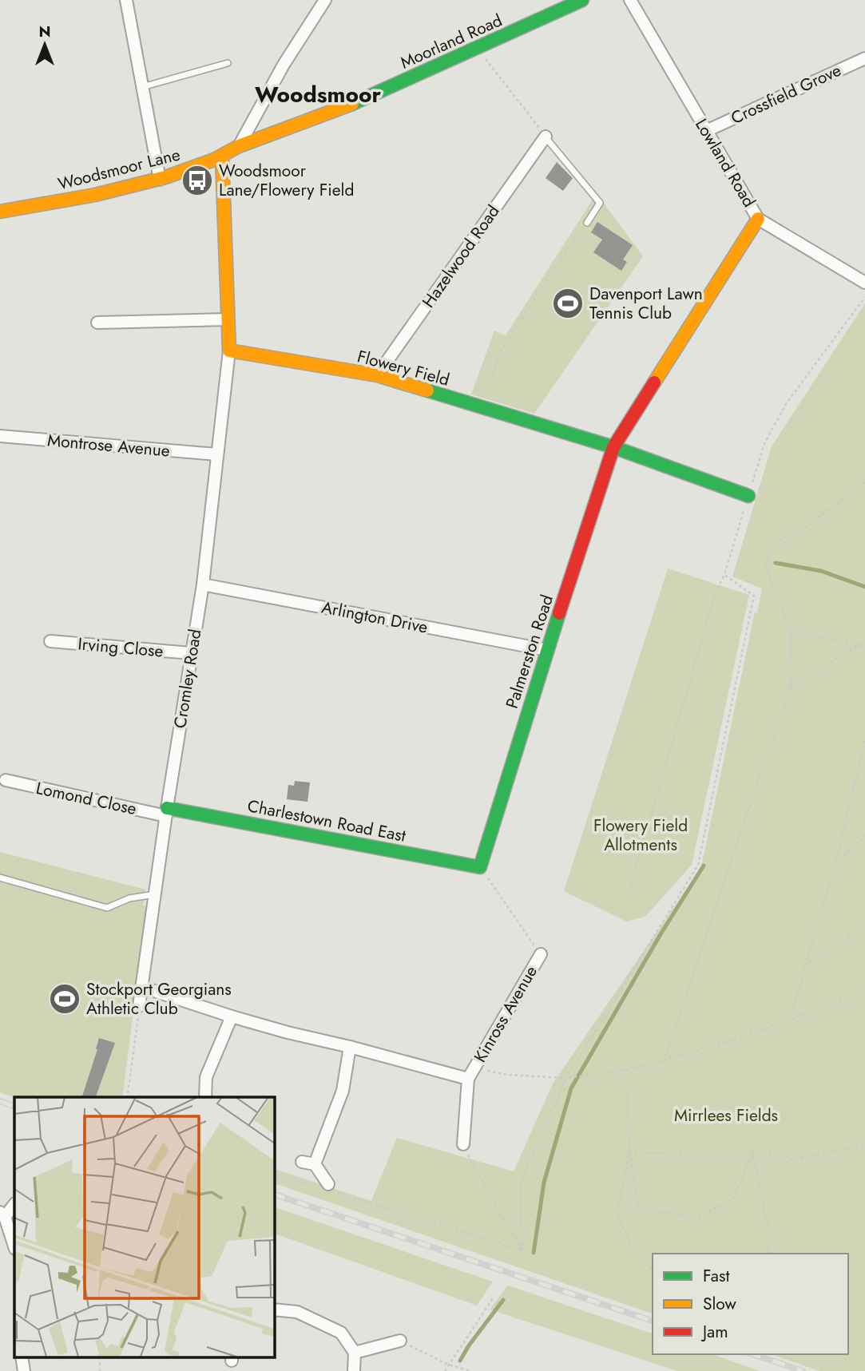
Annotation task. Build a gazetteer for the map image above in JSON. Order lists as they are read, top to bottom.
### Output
{
  "streets": {
    "street": [
      "Moorland Road",
      "Crossfield Grove",
      "Lowland Road",
      "Woodsmoor Lane",
      "Hazelwood Road",
      "Flowery Field",
      "Montrose Avenue",
      "Arlington Drive",
      "Irving Close",
      "Palmerston Road",
      "Cromley Road",
      "Lomond Close",
      "Charlestown Road East",
      "Kinross Avenue"
    ]
  },
  "crossings": [
    ["Moorland Road", "Woodsmoor Lane"],
    ["Crossfield Grove", "Lowland Road"],
    ["Lowland Road", "Palmerston Road"],
    ["Hazelwood Road", "Flowery Field"],
    ["Flowery Field", "Palmerston Road"],
    ["Flowery Field", "Cromley Road"],
    ["Montrose Avenue", "Cromley Road"],
    ["Arlington Drive", "Palmerston Road"],
    ["Arlington Drive", "Cromley Road"],
    ["Irving Close", "Cromley Road"],
    ["Palmerston Road", "Charlestown Road East"],
    ["Palmerston Road", "Kinross Avenue"],
    ["Cromley Road", "Lomond Close"],
    ["Cromley Road", "Charlestown Road East"],
    ["Cromley Road", "Kinross Avenue"],
    ["Lomond Close", "Charlestown Road East"],
    ["Charlestown Road East", "Kinross Avenue"]
  ],
  "districts": ["Woodsmoor"],
  "parks": ["Flowery Field Allotments", "Mirrlees Fields"],
  "places": {
    "bus stop": ["Woodsmoor Lane/Flowery Field"],
    "sports": ["Davenport Lawn Tennis Club", "Stockport Georgians Athletic Club"]
  },
  "legend": ["Fast", "Slow", "Jam"],
  "north": "top"
}
